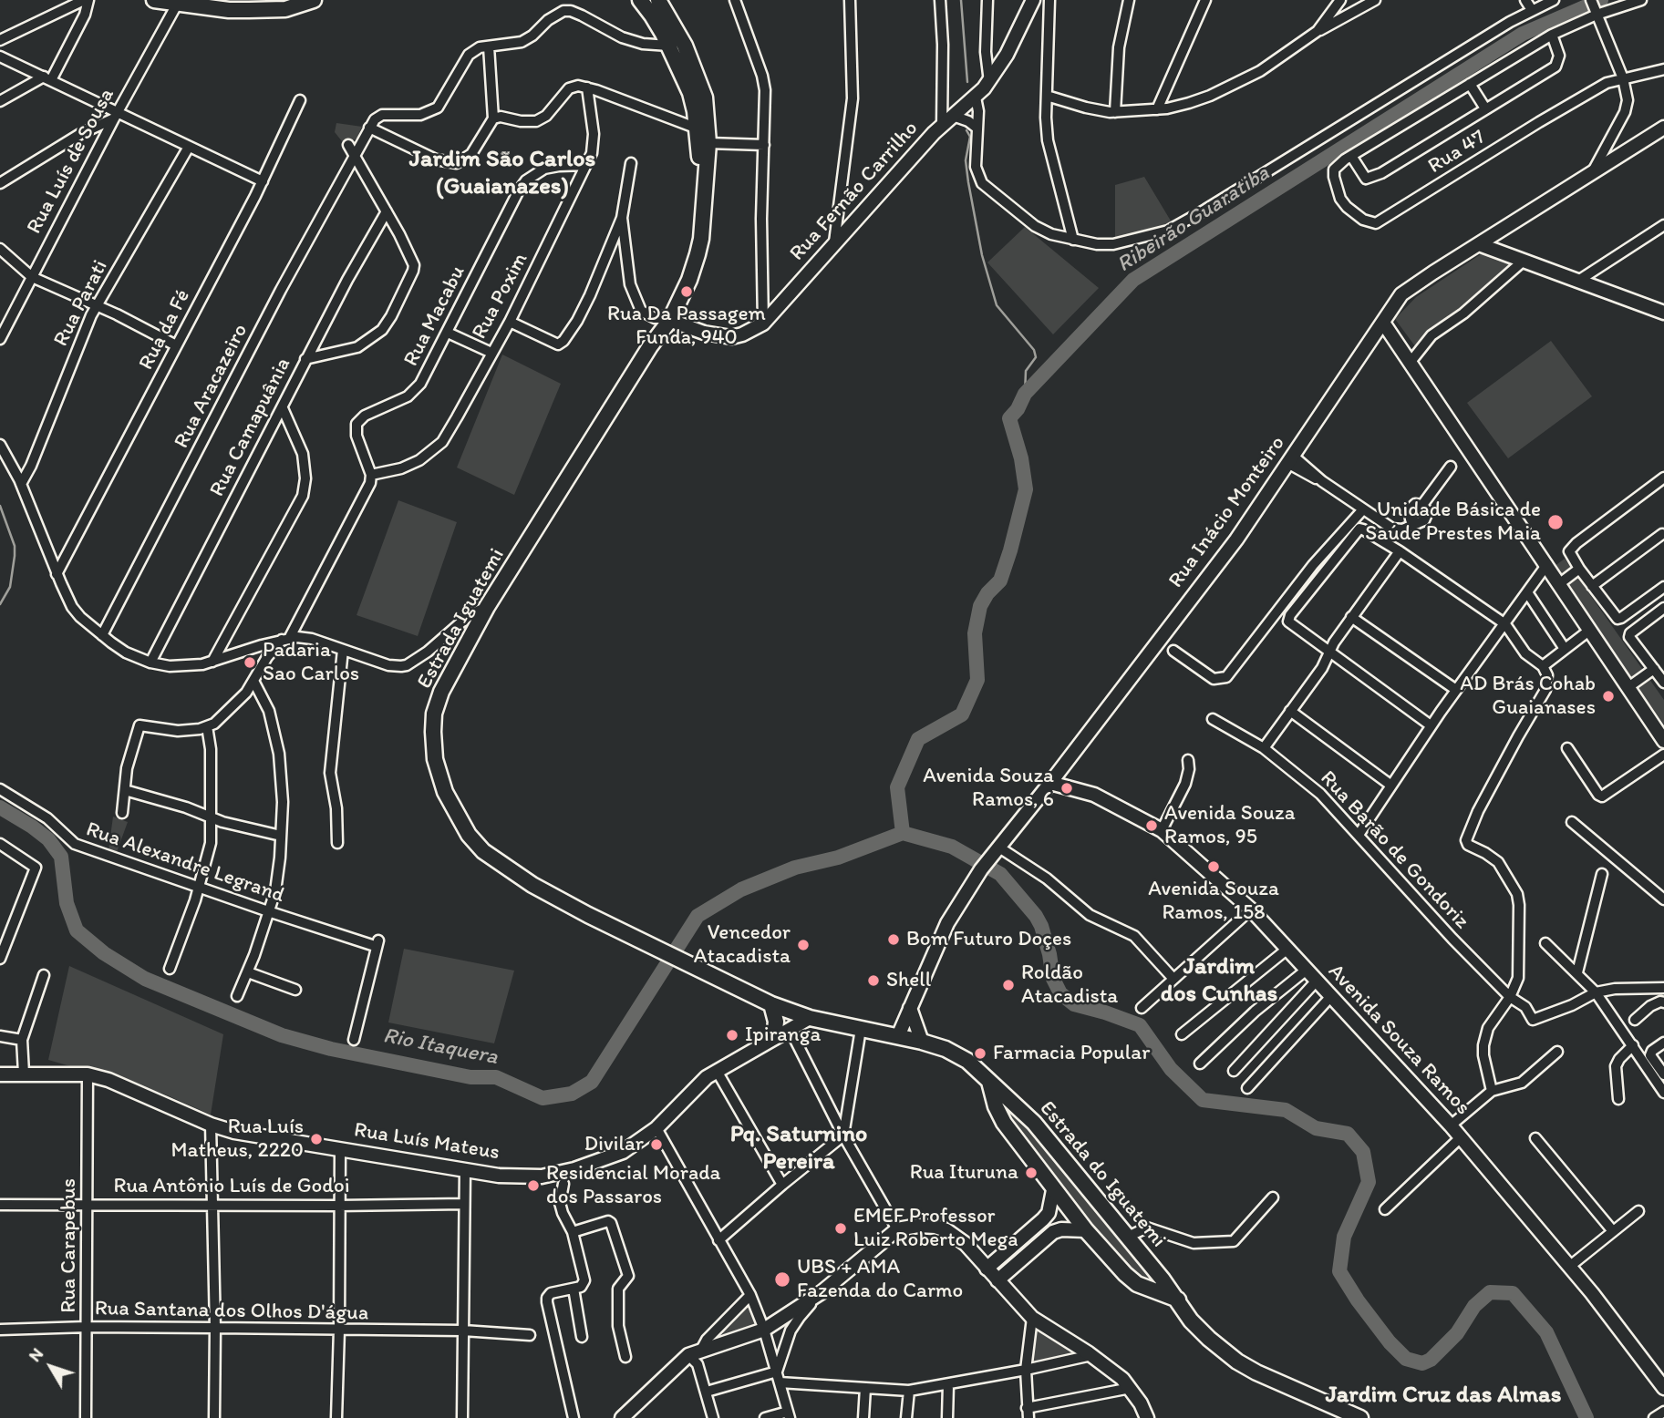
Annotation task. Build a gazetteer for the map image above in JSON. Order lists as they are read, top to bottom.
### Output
{
  "streets": {
    "main road": ["Estrada Iguatemi", "Estrada do Iguatemi"],
    "street": [
      "Rua 47",
      "Rua Luís de Sousa",
      "Rua Fernão Carrilho",
      "Rua Poxim",
      "Rua Parati",
      "Rua Macabu",
      "Rua da Fé",
      "Rua Aracazeiro",
      "Rua Camapuânia",
      "Rua Inácio Monteiro",
      "Rua Barão de Gondoriz",
      "Rua Alexandre Legrand",
      "Avenida Souza Ramos",
      "Rua Luís Mateus",
      "Rua Antônio Luís de Godoi",
      "Rua Carapebus",
      "Rua Santana dos Olhos D'água"
    ]
  },
  "crossings": [
    ["Rua Fernão Carrilho", "Estrada Iguatemi"],
    ["Rua Poxim", "Rua Macabu"],
    ["Rua Inácio Monteiro", "Avenida Souza Ramos"],
    ["Rua Inácio Monteiro", "Estrada do Iguatemi"],
    ["Estrada Iguatemi", "Rua Luís Mateus"],
    ["Estrada Iguatemi", "Estrada do Iguatemi"],
    ["Rua Luís Mateus", "Estrada do Iguatemi"],
    ["Rua Luís Mateus", "Rua Carapebus"],
    ["Rua Antônio Luís de Godoi", "Rua Carapebus"],
    ["Rua Carapebus", "Rua Santana dos Olhos D'água"]
  ],
  "districts": [
    "Jardim São Carlos (Guaianazes)",
    "Jardim dos Cunhas",
    "Pq. Saturnino Pereira",
    "Jardim Cruz das Almas"
  ],
  "water": ["Ribeirão Guaratiba", "Rio Itaquera"],
  "places": [
    "Rua Da Passagem Funda, 940",
    "Unidade Básica de Saúde Prestes Maia",
    "Padaria Sao Carlos",
    "AD Brás Cohab Guaianases",
    "Avenida Souza Ramos, 6",
    "Avenida Souza Ramos, 95",
    "Avenida Souza Ramos, 158",
    "Bom Futuro Doçes",
    "Vencedor Atacadista",
    "Shell",
    "Roldão Atacadista",
    "Ipiranga",
    "Farmacia Popular",
    "Rua Luís Matheus, 2220",
    "Divilar",
    "Rua Ituruna",
    "Residencial Morada dos Passaros",
    "EMEF Professor Luiz Roberto Mega",
    "UBS + AMA Fazenda do Carmo"
  ],
  "north": "top left"
}
